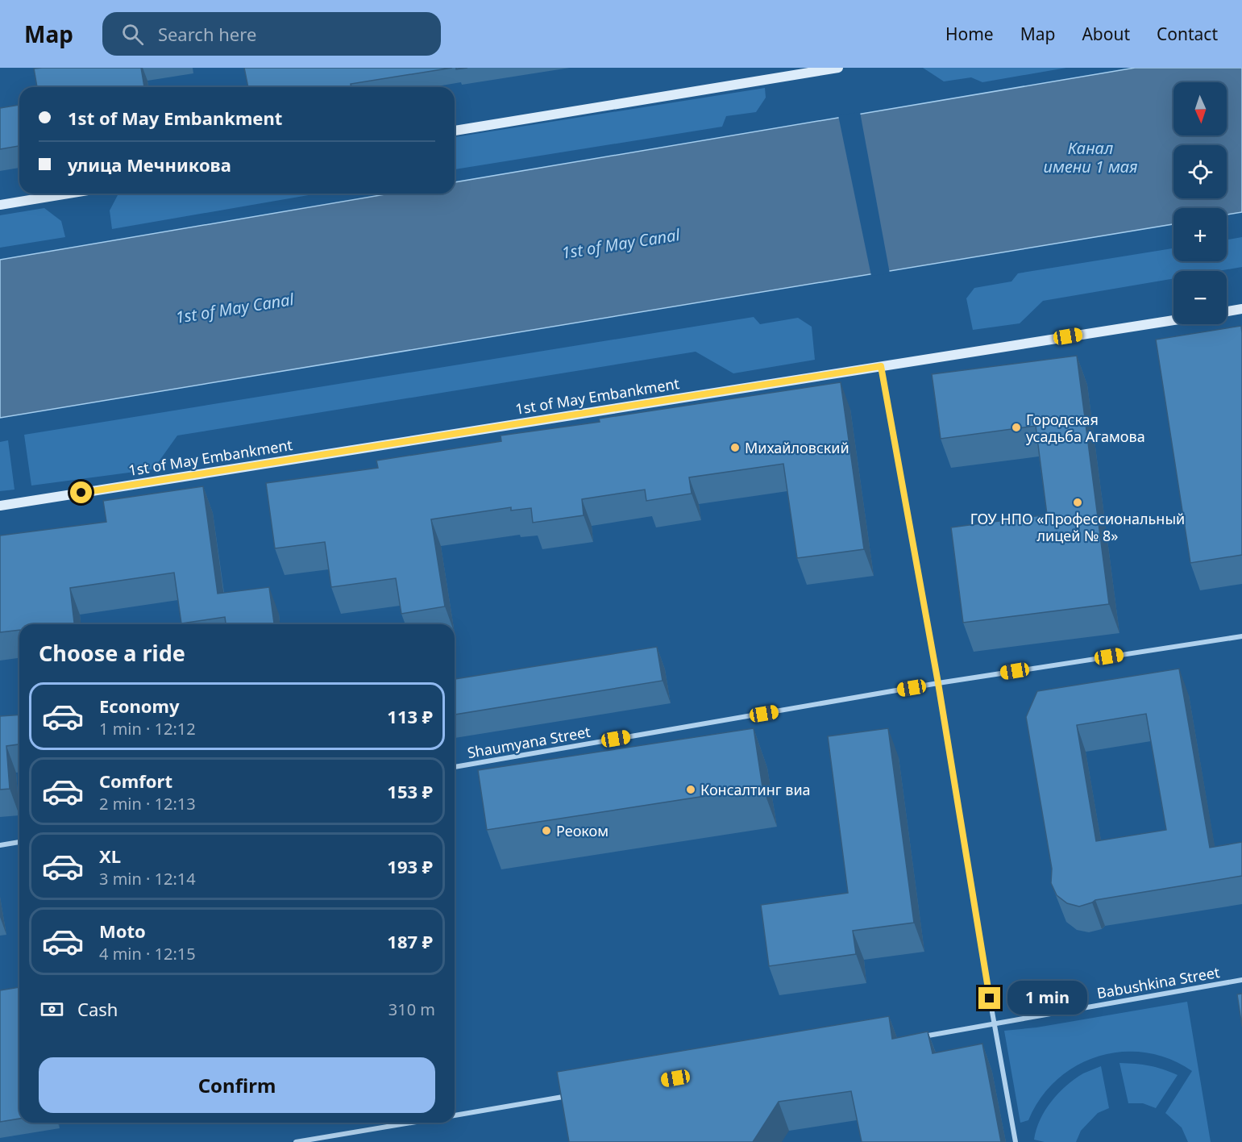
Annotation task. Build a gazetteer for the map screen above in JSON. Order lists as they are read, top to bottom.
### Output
{
  "streets": {
    "main road": ["1st of May Embankment"],
    "street": ["Shaumyana Street", "Babushkina Street"]
  },
  "water": ["Канал имени 1 мая", "1st of May Canal"],
  "places": [
    "Городская усадьба Агамова",
    "Михайловский",
    "ГОУ НПО «Профессиональный лицей № 8»",
    "Консалтинг виа",
    "Реоком"
  ],
  "north": "bottom",
  "page": {
    "header": "Map",
    "search": "Search here",
    "nav": [
      "Home",
      "Map",
      "About",
      "Contact"
    ],
    "map_buttons": ["+", "−"],
    "banner": ["1st of May Embankment", "улица Мечникова"],
    "heading": "Choose a ride",
    "list": [
      {
        "name": "Economy",
        "note": "1 min · 12:12",
        "value": "113 ₽"
      },
      {
        "name": "Comfort",
        "note": "2 min · 12:13",
        "value": "153 ₽"
      },
      {
        "name": "XL",
        "note": "3 min · 12:14",
        "value": "193 ₽"
      },
      {
        "name": "Moto",
        "note": "4 min · 12:15",
        "value": "187 ₽"
      }
    ],
    "bubble": "1 min",
    "pay": ["Cash", "310 m"],
    "buttons": "Confirm"
  }
}
